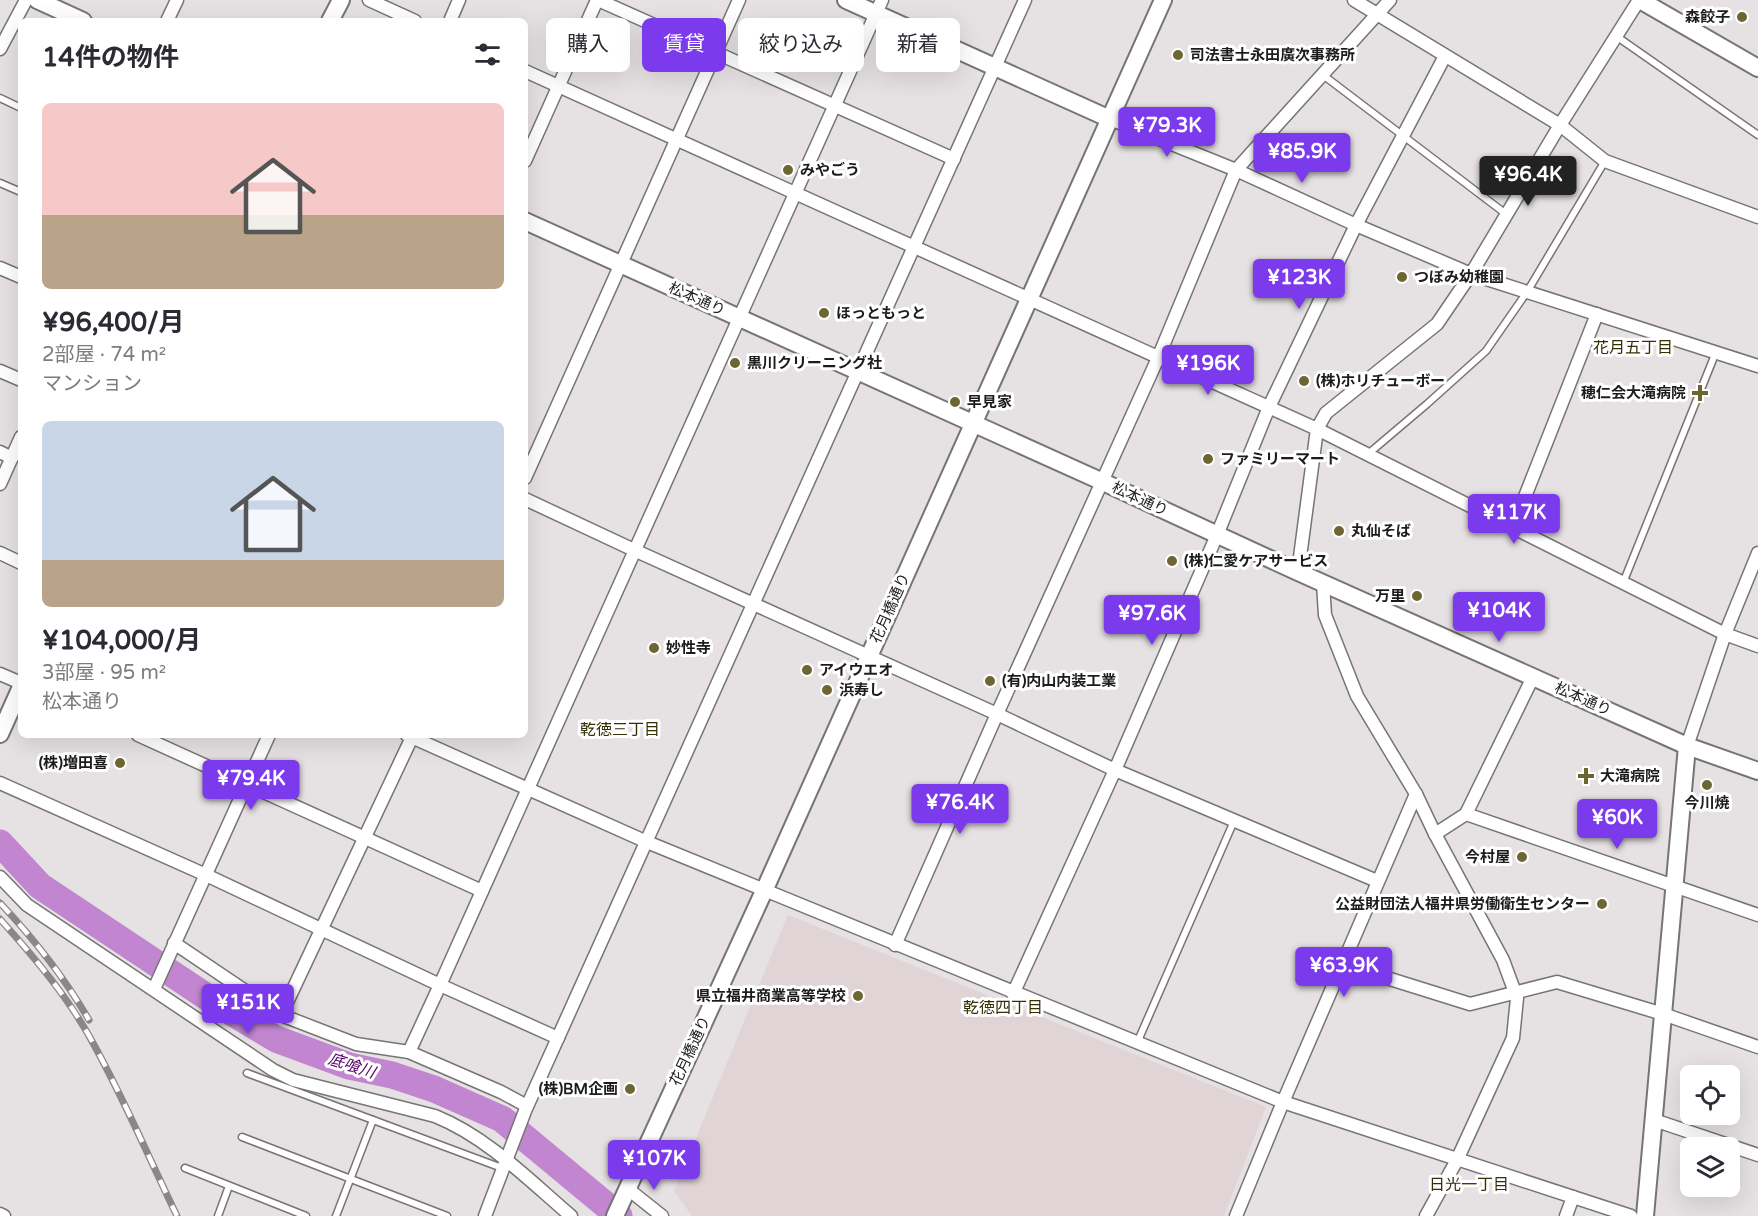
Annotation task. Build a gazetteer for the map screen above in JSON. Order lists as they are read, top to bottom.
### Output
{
  "streets": {
    "street": ["松本通り", "花月橋通り"]
  },
  "crossings": [
    ["松本通り", "花月橋通り"]
  ],
  "districts": [
    "花月五丁目",
    "乾徳三丁目",
    "乾徳四丁目",
    "日光一丁目"
  ],
  "water": ["底喰川"],
  "places": {
    "other": [
      "森餃子",
      "司法書士永田廣次事務所",
      "みやごう",
      "つぼみ幼稚園",
      "ほっともっと",
      "黒川クリーニング社",
      "(株)ホリチューボー",
      "早見家",
      "ファミリーマート",
      "丸仙そば",
      "(株)仁愛ケアサービス",
      "万里",
      "妙性寺",
      "アイウエオ",
      "(有)内山内装工業",
      "浜寿し",
      "(株)増田喜",
      "今川焼",
      "今村屋",
      "公益財団法人福井県労働衛生センター",
      "県立福井商業高等学校",
      "(株)BM企画"
    ],
    "health": ["穂仁会大滝病院", "大滝病院"]
  },
  "page": {
    "chip": [
      "購入",
      "賃貸",
      "絞り込み",
      "新着"
    ],
    "heading": "14件の物件",
    "list": [
      {
        "name": "¥96,400/月",
        "note": "2部屋 · 74 m² · マンション"
      },
      {
        "name": "¥104,000/月",
        "note": "3部屋 · 95 m² · 松本通り"
      }
    ],
    "price": [
      "¥79.3K",
      "¥85.9K",
      "¥96.4K",
      "¥123K",
      "¥196K",
      "¥117K",
      "¥104K",
      "¥97.6K",
      "¥79.4K",
      "¥76.4K",
      "¥60K",
      "¥63.9K",
      "¥151K",
      "¥107K"
    ]
  }
}
